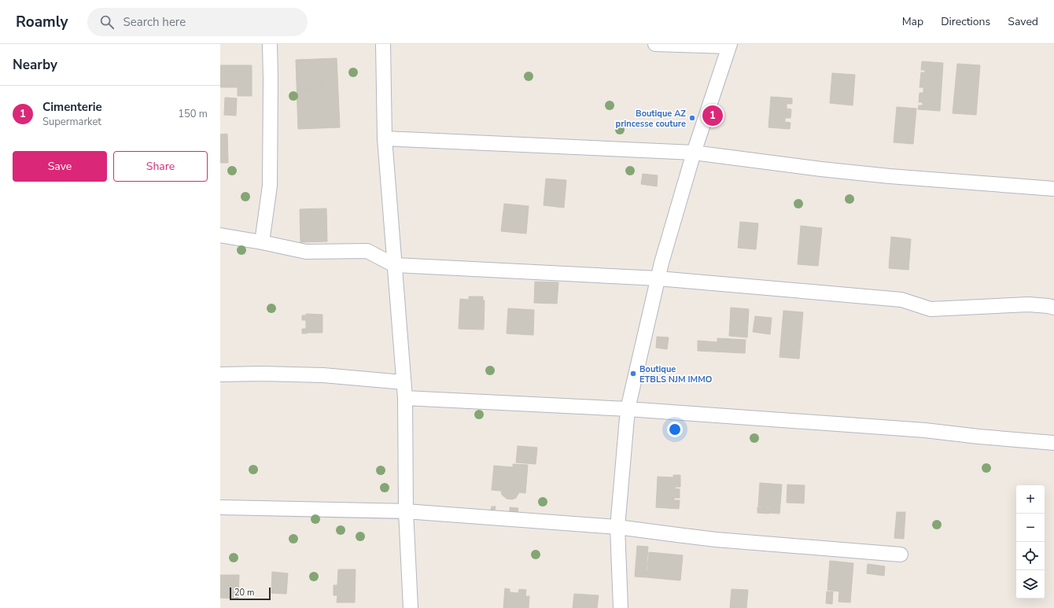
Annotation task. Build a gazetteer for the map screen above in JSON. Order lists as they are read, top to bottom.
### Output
{
  "places": ["Boutique AZ princesse couture", "Boutique ETBLS NJM IMMO"],
  "scale_bar": "20 m",
  "page": {
    "header": "Roamly",
    "search": "Search here",
    "nav": ["Map", "Directions", "Saved"],
    "heading": "Nearby",
    "list": [
      {
        "mark": "1",
        "name": "Cimenterie",
        "note": "Supermarket",
        "value": "150 m"
      }
    ],
    "pins": "1",
    "buttons": ["Save", "Share"],
    "map_buttons": ["+", "−"],
    "scale": "20 m"
  }
}
